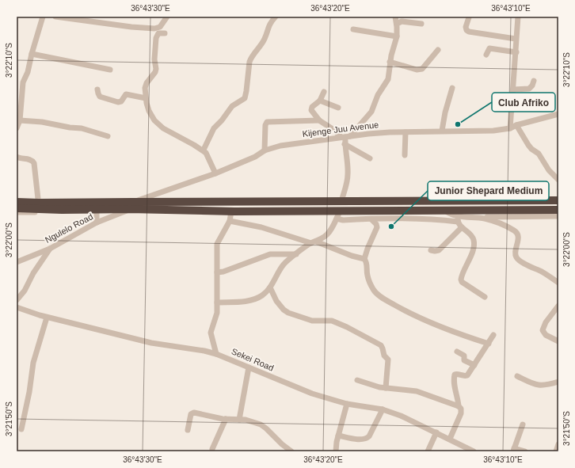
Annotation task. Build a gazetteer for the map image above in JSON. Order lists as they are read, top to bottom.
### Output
{
  "streets": {
    "street": ["Kijenge Juu Avenue", "Ngulelo Road", "Sekei Road"]
  },
  "places": ["Club Afriko", "Junior Shepard Medium"],
  "coordinates": [
    "36°43'30\"E",
    "36°43'20\"E",
    "36°43'10\"E",
    "3°22'10\"S",
    "3°22'00\"S",
    "3°21'50\"S"
  ]
}
